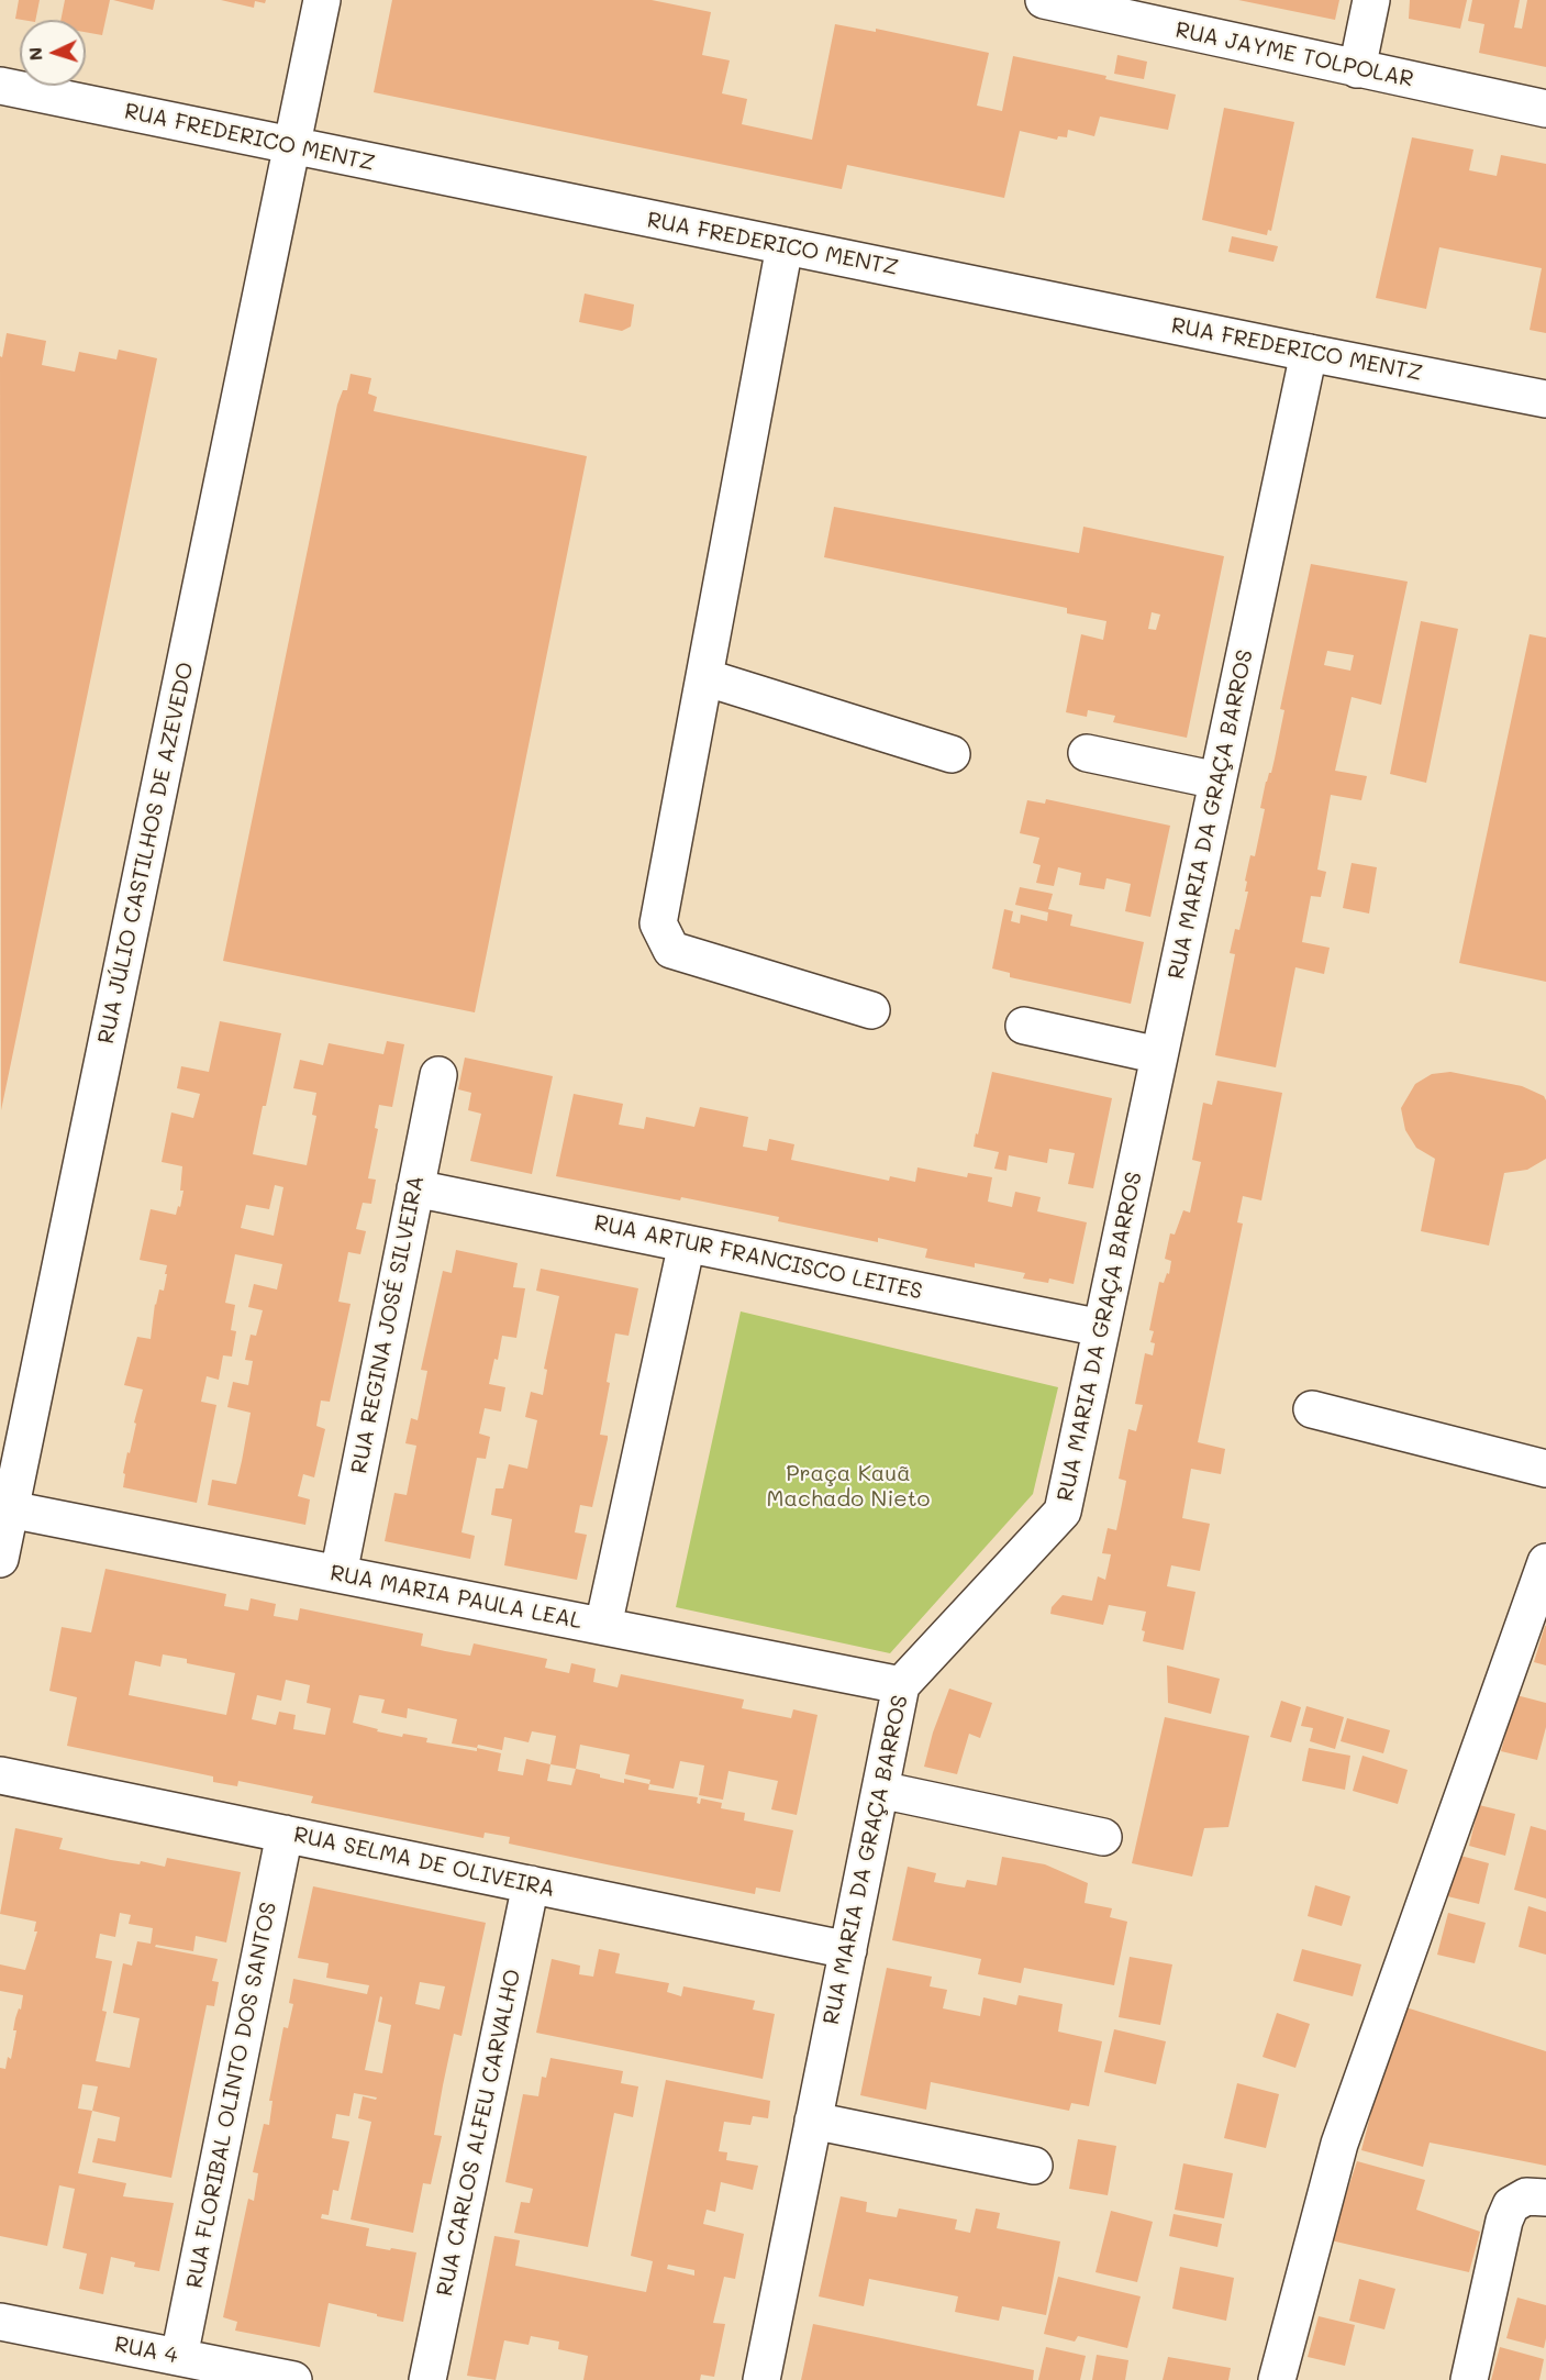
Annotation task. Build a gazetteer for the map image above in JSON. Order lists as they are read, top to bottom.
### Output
{
  "streets": {
    "street": [
      "RUA JAYME TOLPOLAR",
      "RUA FREDERICO MENTZ",
      "RUA MARIA DA GRAÇA BARROS",
      "RUA JÚLIO CASTILHOS DE AZEVEDO",
      "RUA ARTUR FRANCISCO LEITES",
      "RUA REGINA JOSÉ SILVEIRA",
      "RUA MARIA PAULA LEAL",
      "RUA SELMA DE OLIVEIRA",
      "RUA FLORIBAL OLINTO DOS SANTOS",
      "RUA CARLOS ALFEU CARVALHO",
      "RUA 4"
    ]
  },
  "crossings": [
    ["RUA FREDERICO MENTZ", "RUA MARIA DA GRAÇA BARROS"],
    ["RUA FREDERICO MENTZ", "RUA JÚLIO CASTILHOS DE AZEVEDO"],
    ["RUA MARIA DA GRAÇA BARROS", "RUA ARTUR FRANCISCO LEITES"],
    ["RUA MARIA DA GRAÇA BARROS", "RUA MARIA PAULA LEAL"],
    ["RUA MARIA DA GRAÇA BARROS", "RUA SELMA DE OLIVEIRA"],
    ["RUA JÚLIO CASTILHOS DE AZEVEDO", "RUA MARIA PAULA LEAL"],
    ["RUA ARTUR FRANCISCO LEITES", "RUA REGINA JOSÉ SILVEIRA"],
    ["RUA REGINA JOSÉ SILVEIRA", "RUA MARIA PAULA LEAL"],
    ["RUA SELMA DE OLIVEIRA", "RUA FLORIBAL OLINTO DOS SANTOS"],
    ["RUA SELMA DE OLIVEIRA", "RUA CARLOS ALFEU CARVALHO"],
    ["RUA FLORIBAL OLINTO DOS SANTOS", "RUA 4"]
  ],
  "parks": ["Praça Kauã Machado Nieto"],
  "north": "left"
}
